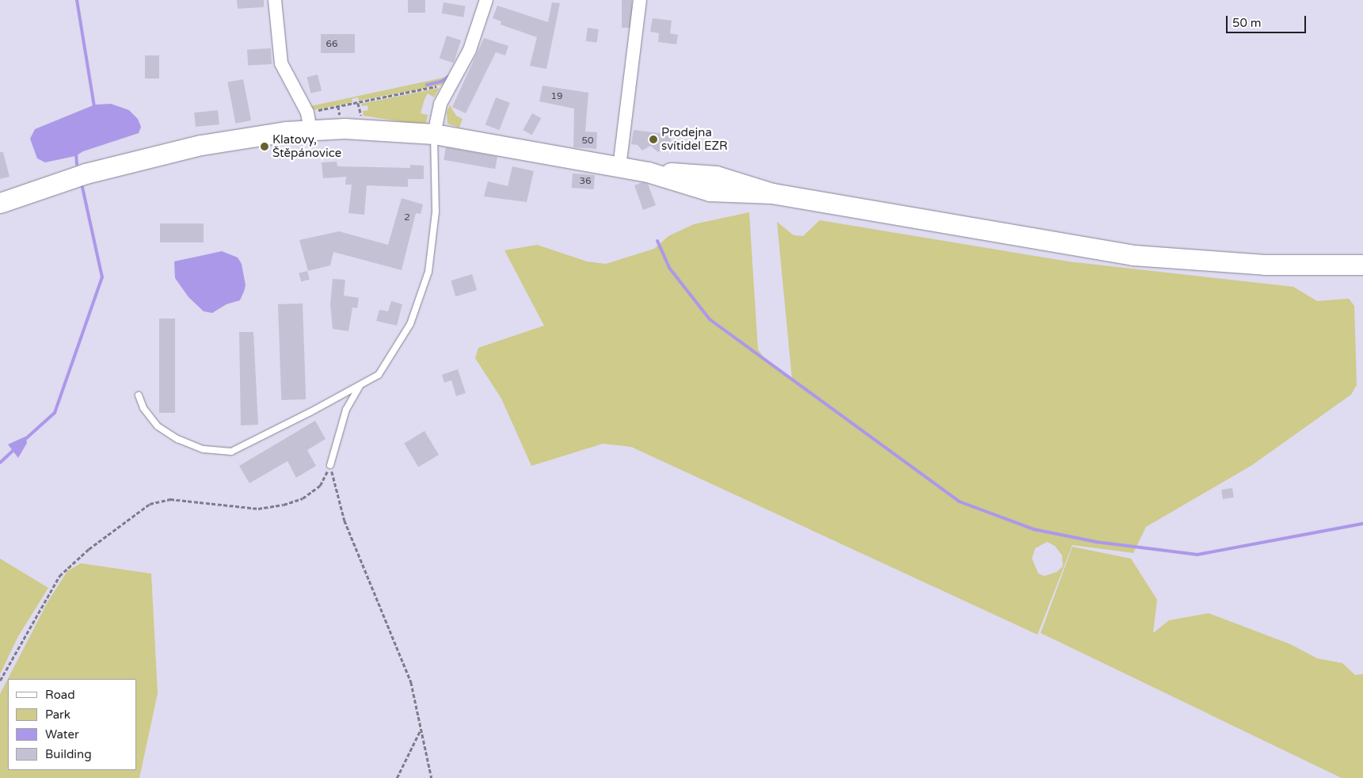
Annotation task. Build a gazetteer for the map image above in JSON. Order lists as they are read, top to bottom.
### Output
{
  "places": ["Prodejna svítidel EZR", "Klatovy, Štěpánovice"],
  "house_numbers": [
    "66",
    "19",
    "50",
    "36",
    "2"
  ],
  "legend": [
    "Road",
    "Park",
    "Water",
    "Building"
  ],
  "scale_bar": "50 m"
}
